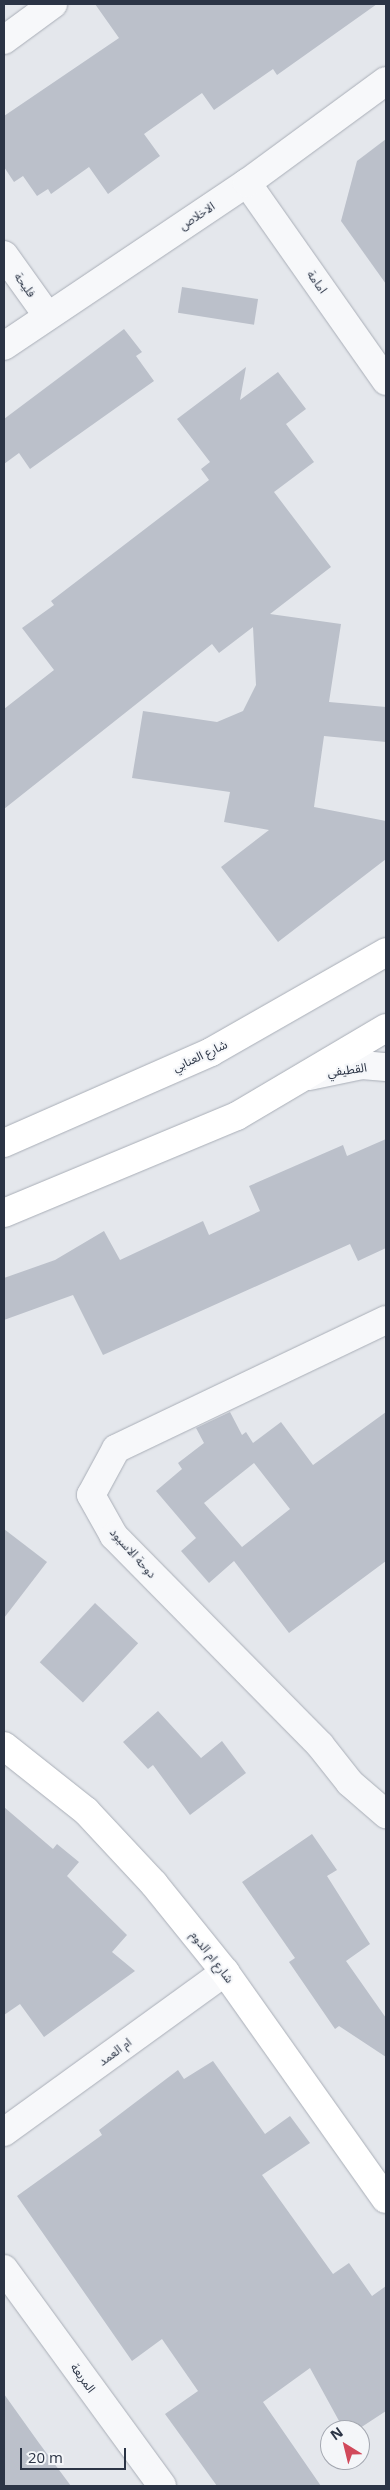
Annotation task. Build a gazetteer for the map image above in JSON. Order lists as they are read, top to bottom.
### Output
{
  "streets": {
    "street": [
      "الاخلاص",
      "امامة",
      "فليحة",
      "شارع العنابي",
      "القطيفي",
      "دوحة الاسيود",
      "شارع ام الدوم",
      "ام العمد",
      "المربعة"
    ]
  },
  "crossings": [
    ["الاخلاص", "امامة"],
    ["الاخلاص", "فليحة"],
    ["شارع ام الدوم", "ام العمد"]
  ],
  "scale_bar": "20 m",
  "north": "top left"
}
